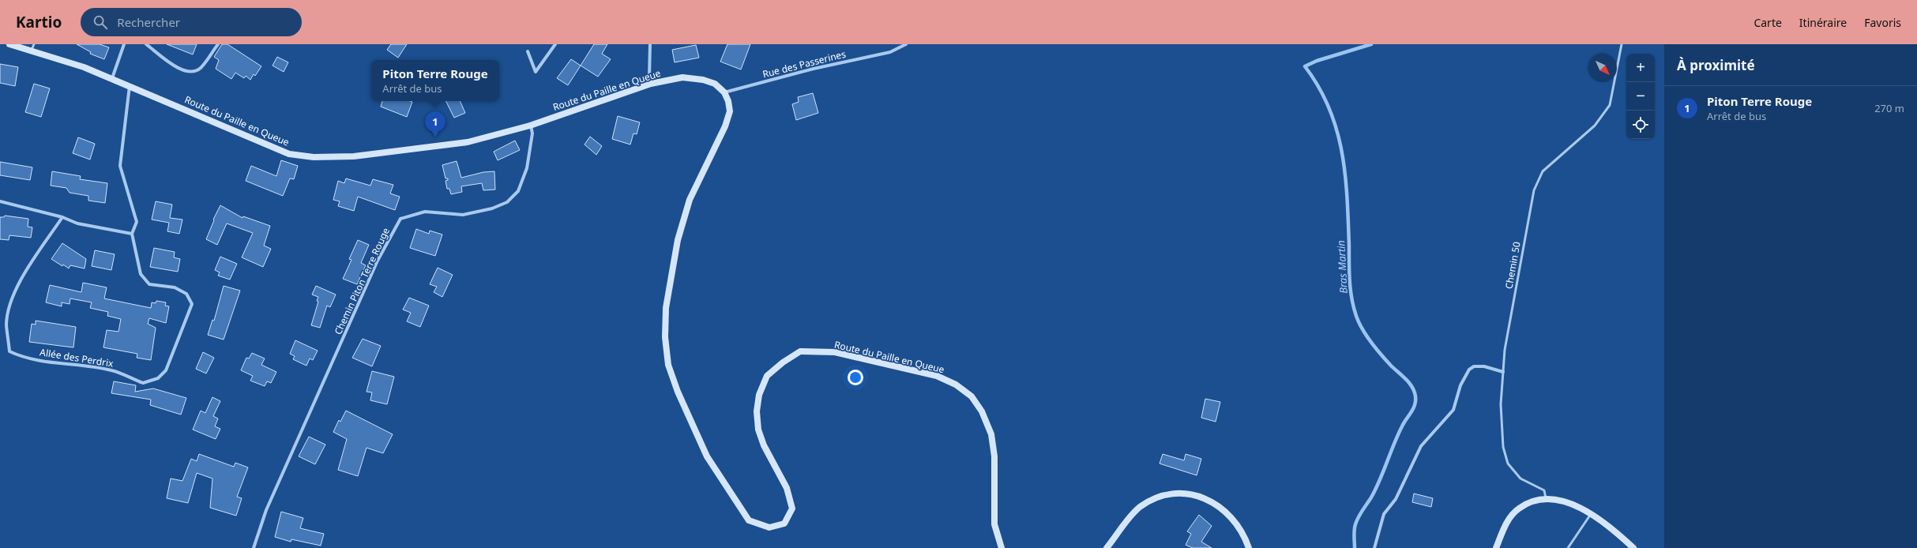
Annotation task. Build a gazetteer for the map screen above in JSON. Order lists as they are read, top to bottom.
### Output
{
  "streets": {
    "main road": ["Route du Paille en Queue"],
    "street": ["Rue des Passerines", "Chemin Piton Terre Rouge", "Allée des Perdrix"],
    "lane": ["Chemin 50"]
  },
  "crossings": [
    ["Rue des Passerines", "Route du Paille en Queue"],
    ["Route du Paille en Queue", "Chemin Piton Terre Rouge"],
    ["Route du Paille en Queue", "Allée des Perdrix"]
  ],
  "water": ["Bras Martin"],
  "north": "bottom right",
  "page": {
    "header": "Kartio",
    "search": "Rechercher",
    "nav": ["Carte", "Itinéraire", "Favoris"],
    "heading": "À proximité",
    "map_buttons": ["+", "−"],
    "popup": ["Piton Terre Rouge", "Arrêt de bus"],
    "list": [
      {
        "mark": "1",
        "name": "Piton Terre Rouge",
        "note": "Arrêt de bus",
        "value": "270 m"
      }
    ],
    "pins": "1"
  }
}
